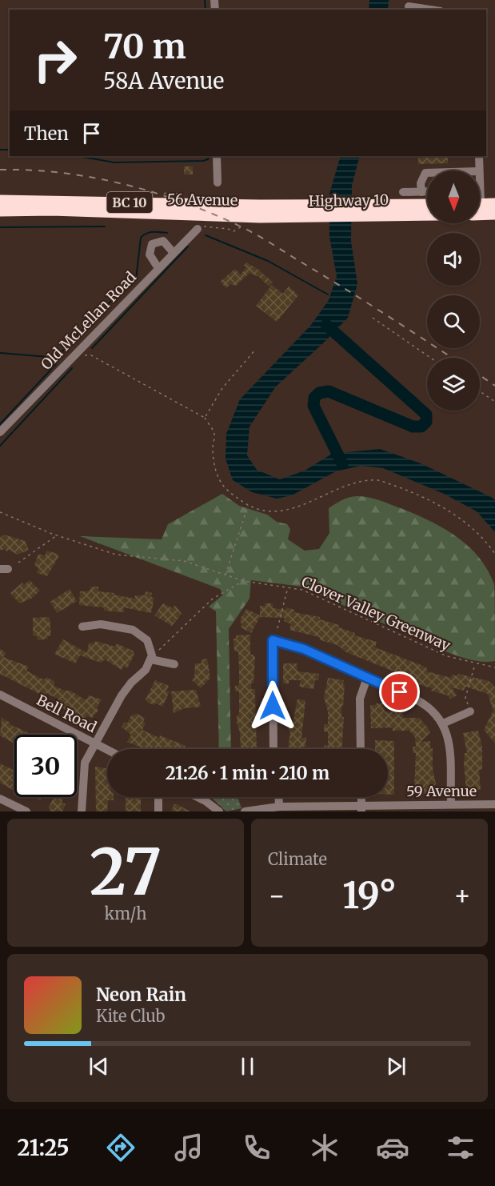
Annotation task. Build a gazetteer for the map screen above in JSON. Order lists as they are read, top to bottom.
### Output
{
  "streets": {
    "highway": ["56 Avenue", "Highway 10", "BC 10"],
    "street": ["Old McLellan Road", "Bell Road", "59 Avenue"],
    "path": ["Clover Valley Greenway"]
  },
  "crossings": [
    ["56 Avenue", "Highway 10"]
  ],
  "north": "bottom",
  "page": {
    "turn": ["70 m", "58A Avenue"],
    "then": "Then",
    "limit": "30",
    "trip": "21:26 · 1 min · 210 m",
    "tile": [
      ["27", "km/h"],
      "Climate"
    ],
    "heat": ["−", "19°", "+"],
    "song": ["Neon Rain", "Kite Club"],
    "tabs": "21:25"
  }
}
